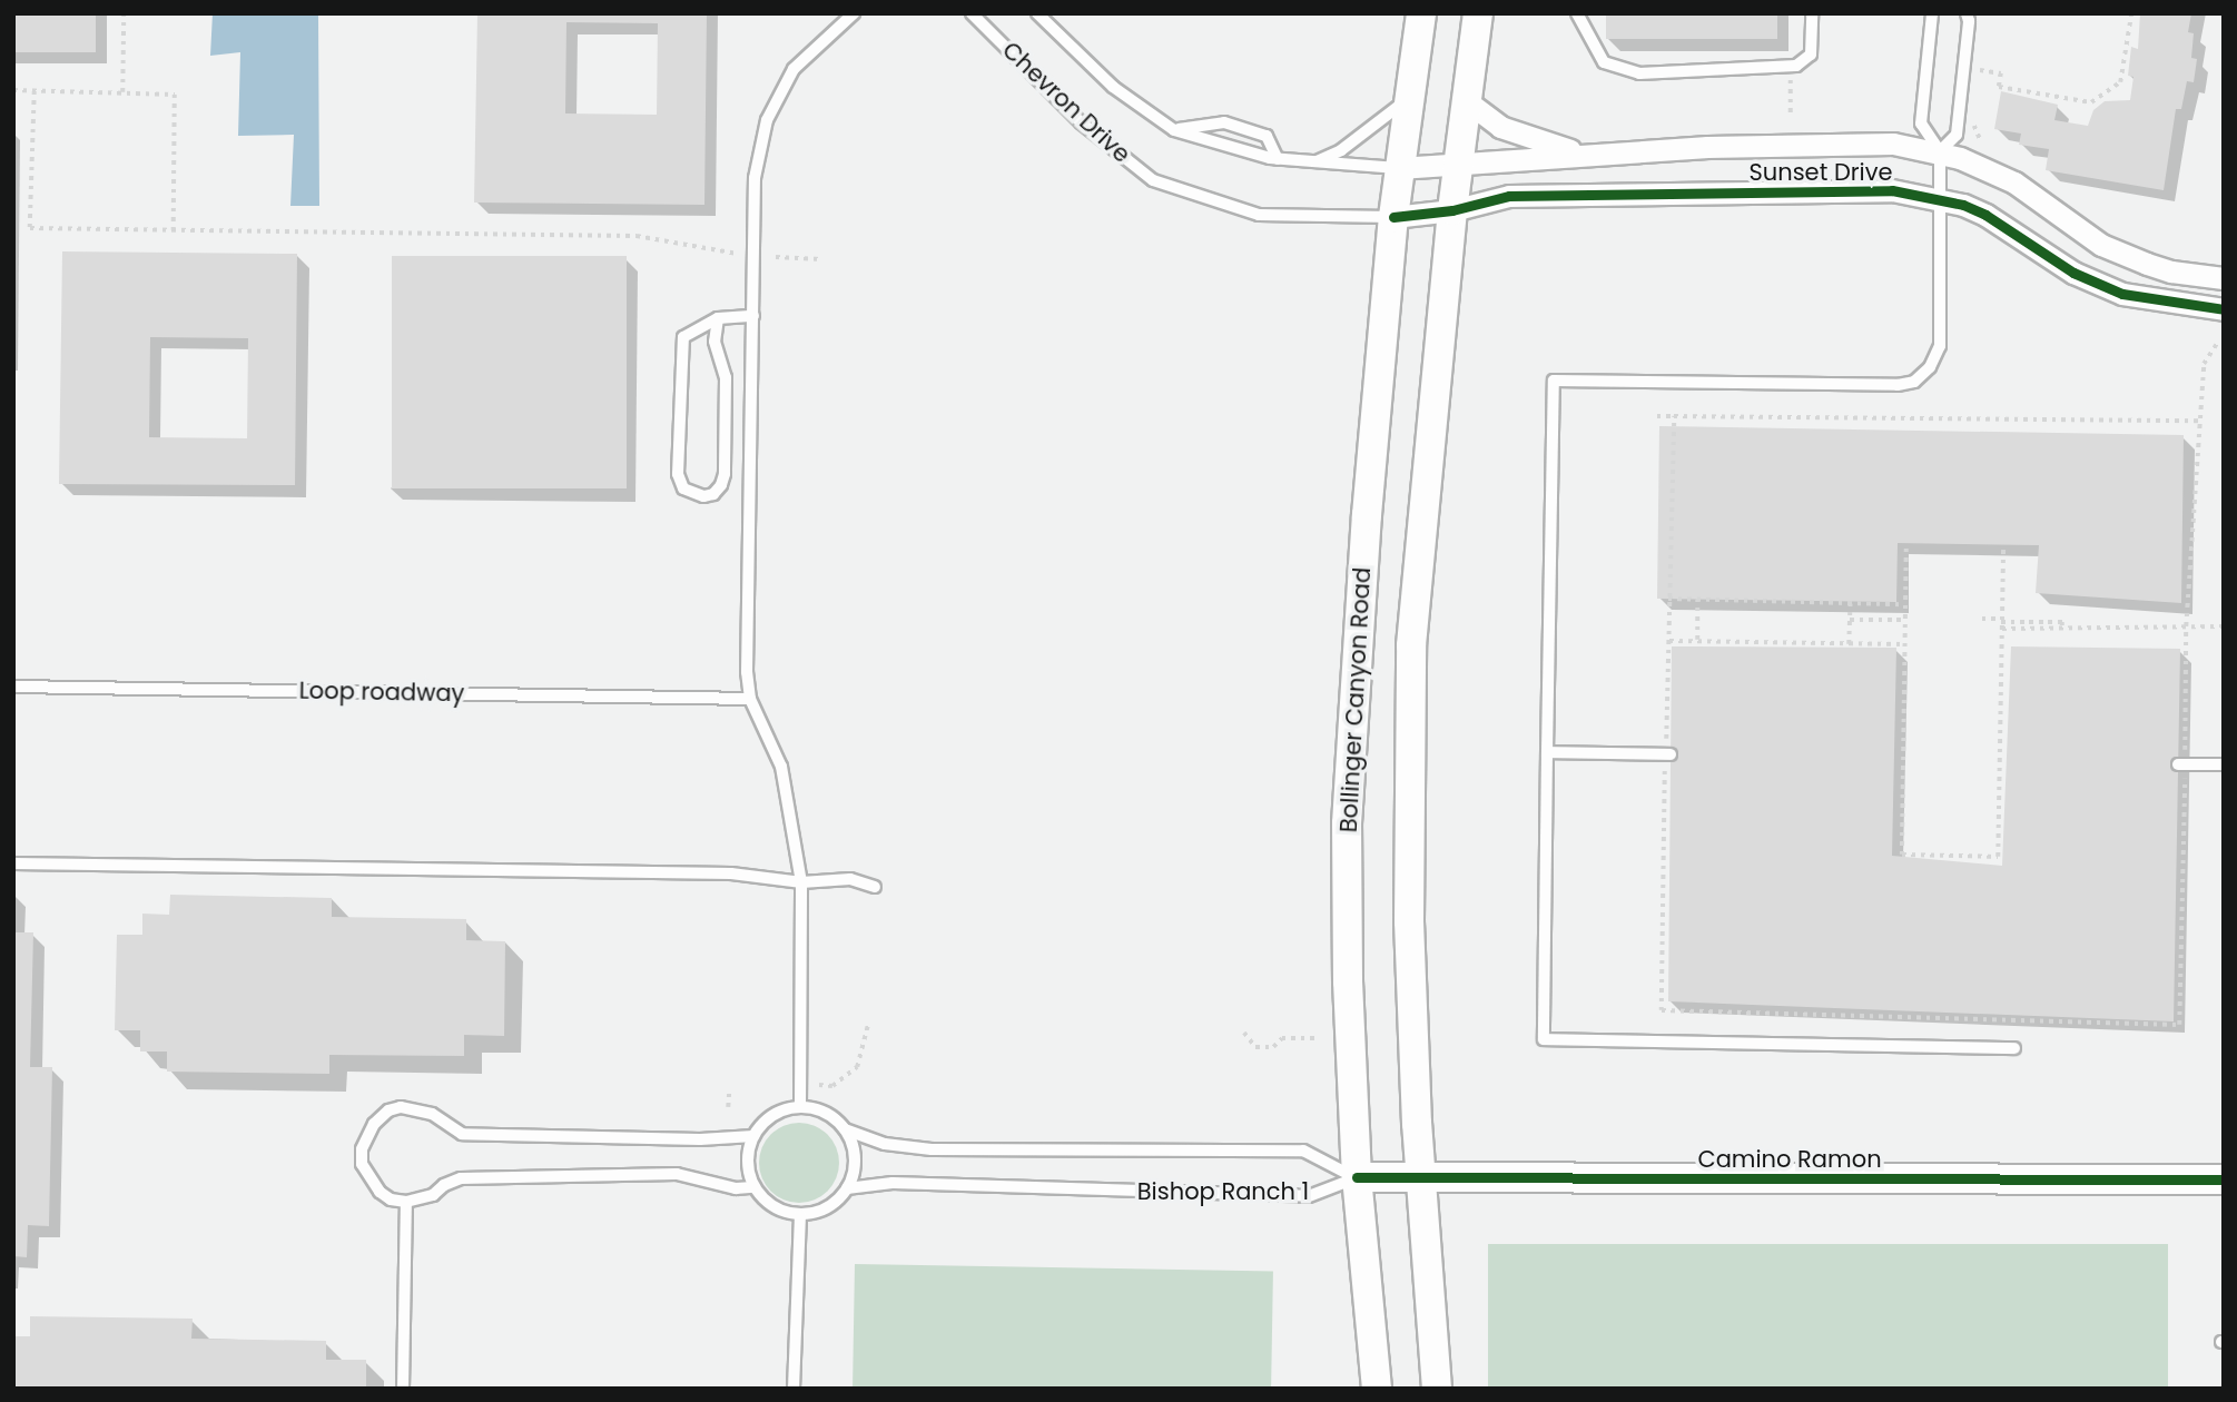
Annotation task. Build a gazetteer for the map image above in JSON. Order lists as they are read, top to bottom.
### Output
{
  "streets": {
    "main road": ["Bollinger Canyon Road", "Camino Ramon"],
    "street": ["Sunset Drive"],
    "lane": ["Chevron Drive", "Loop roadway", "Bishop Ranch 1"]
  },
  "crossings": [
    ["Chevron Drive", "Sunset Drive"],
    ["Chevron Drive", "Bollinger Canyon Road"],
    ["Sunset Drive", "Bollinger Canyon Road"],
    ["Bollinger Canyon Road", "Camino Ramon"],
    ["Bollinger Canyon Road", "Bishop Ranch 1"],
    ["Camino Ramon", "Bishop Ranch 1"]
  ]
}
